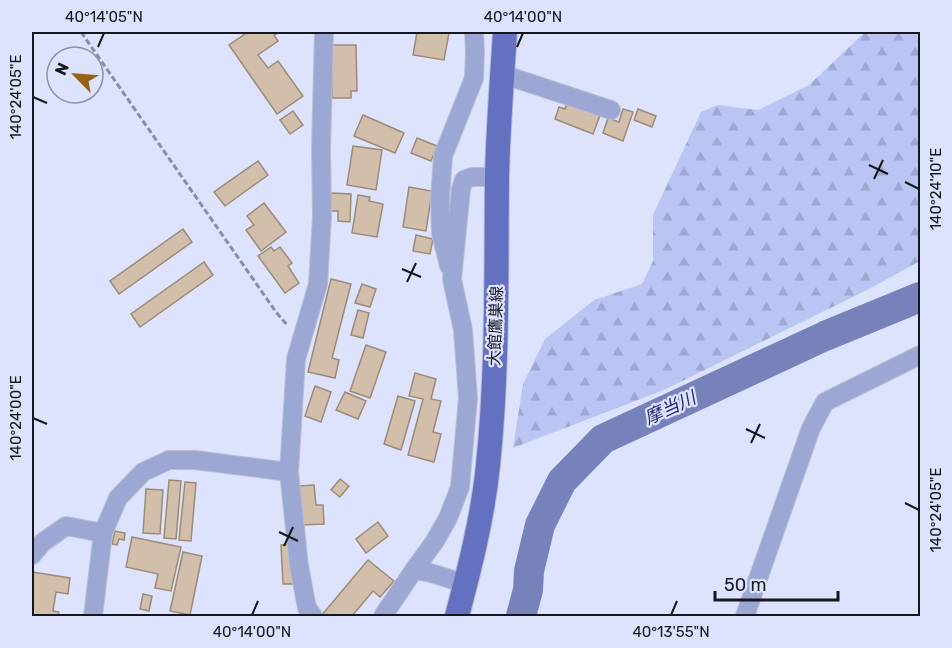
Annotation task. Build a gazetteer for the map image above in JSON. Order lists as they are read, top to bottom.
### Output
{
  "streets": {
    "main road": ["大館鷹巣線"]
  },
  "water": ["摩当川"],
  "scale_bar": "50 m",
  "north": "top left",
  "coordinates": [
    "40°14'05\"N",
    "40°14'00\"N",
    "140°24'05\"E",
    "140°24'10\"E",
    "140°24'00\"E",
    "40°13'55\"N"
  ]
}
